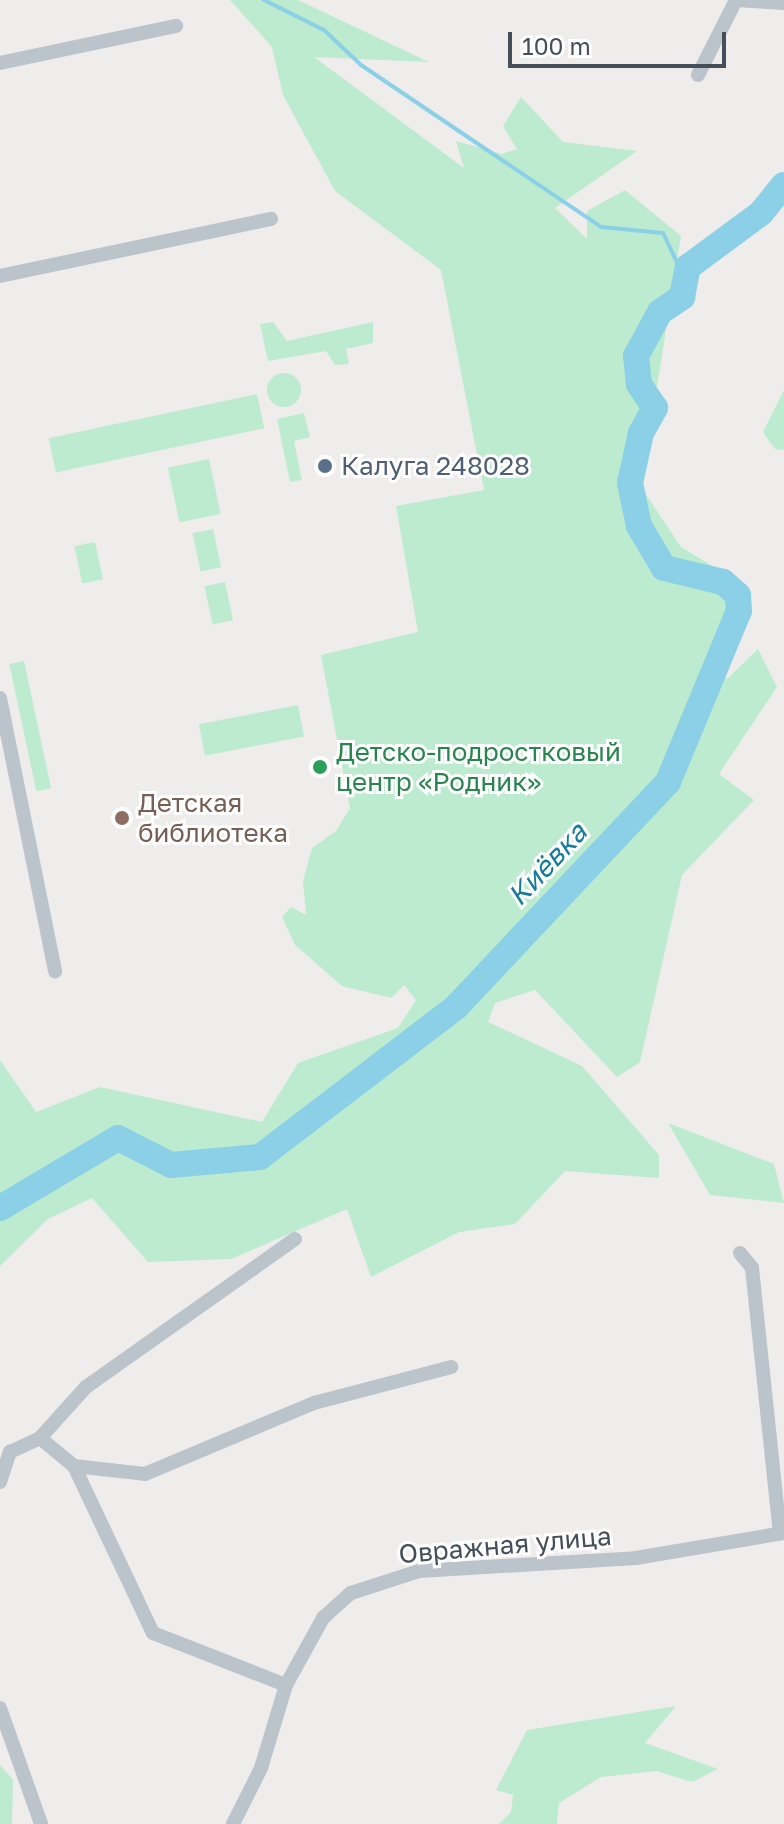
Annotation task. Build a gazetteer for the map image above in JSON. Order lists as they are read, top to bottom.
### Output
{
  "streets": {
    "street": ["Овражная улица"]
  },
  "water": ["Киёвка"],
  "places": ["Калуга 248028", "Детско-подростковый центр «Родник»", "Детская библиотека"],
  "scale_bar": "100 m"
}
